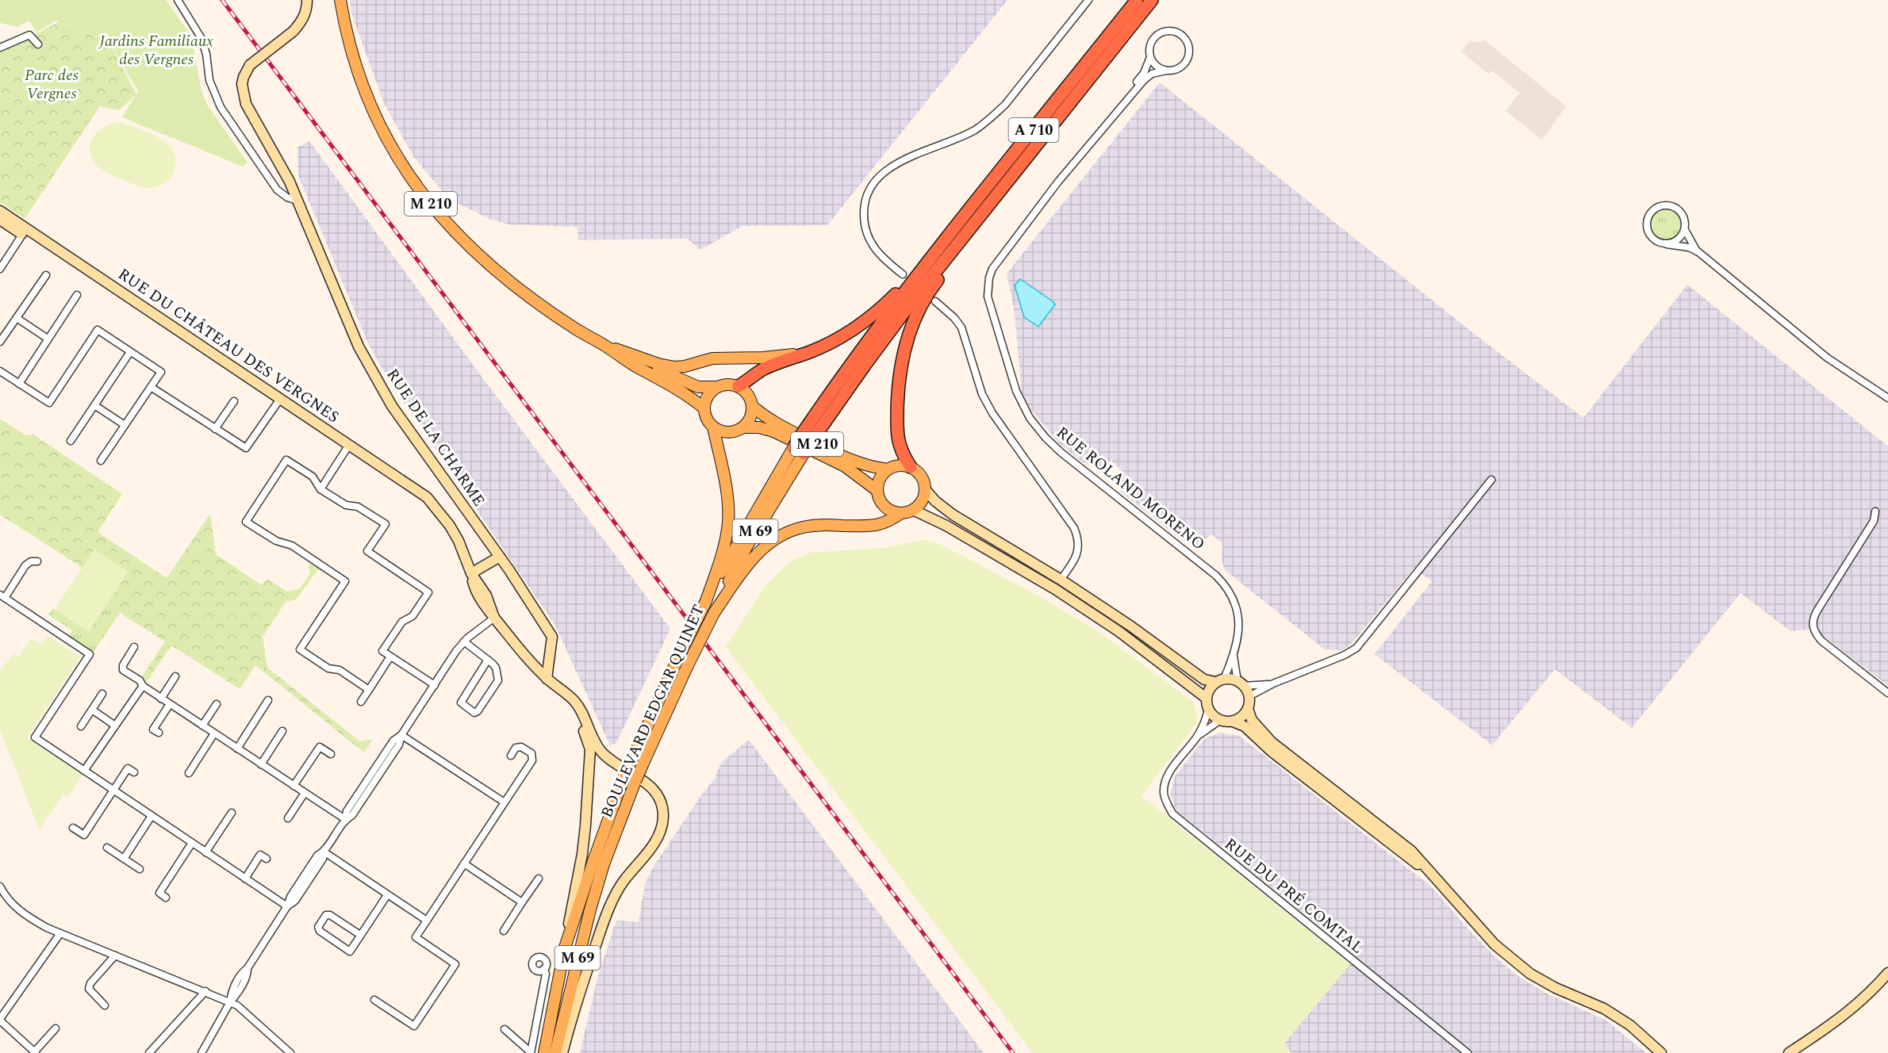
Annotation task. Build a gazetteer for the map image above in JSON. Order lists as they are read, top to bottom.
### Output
{
  "streets": {
    "highway": ["A 710"],
    "main road": [
      "M 210",
      "RUE DU CHÂTEAU DES VERGNES",
      "RUE DE LA CHARME",
      "M 69",
      "BOULEVARD EDGAR QUINET"
    ],
    "street": ["RUE ROLAND MORENO", "RUE DU PRÉ COMTAL"]
  },
  "crossings": [
    ["A 710", "M 69"],
    ["A 710", "BOULEVARD EDGAR QUINET"],
    ["M 69", "BOULEVARD EDGAR QUINET"]
  ],
  "parks": ["Jardins Familiaux des Vergnes", "Parc des Vergnes"]
}
